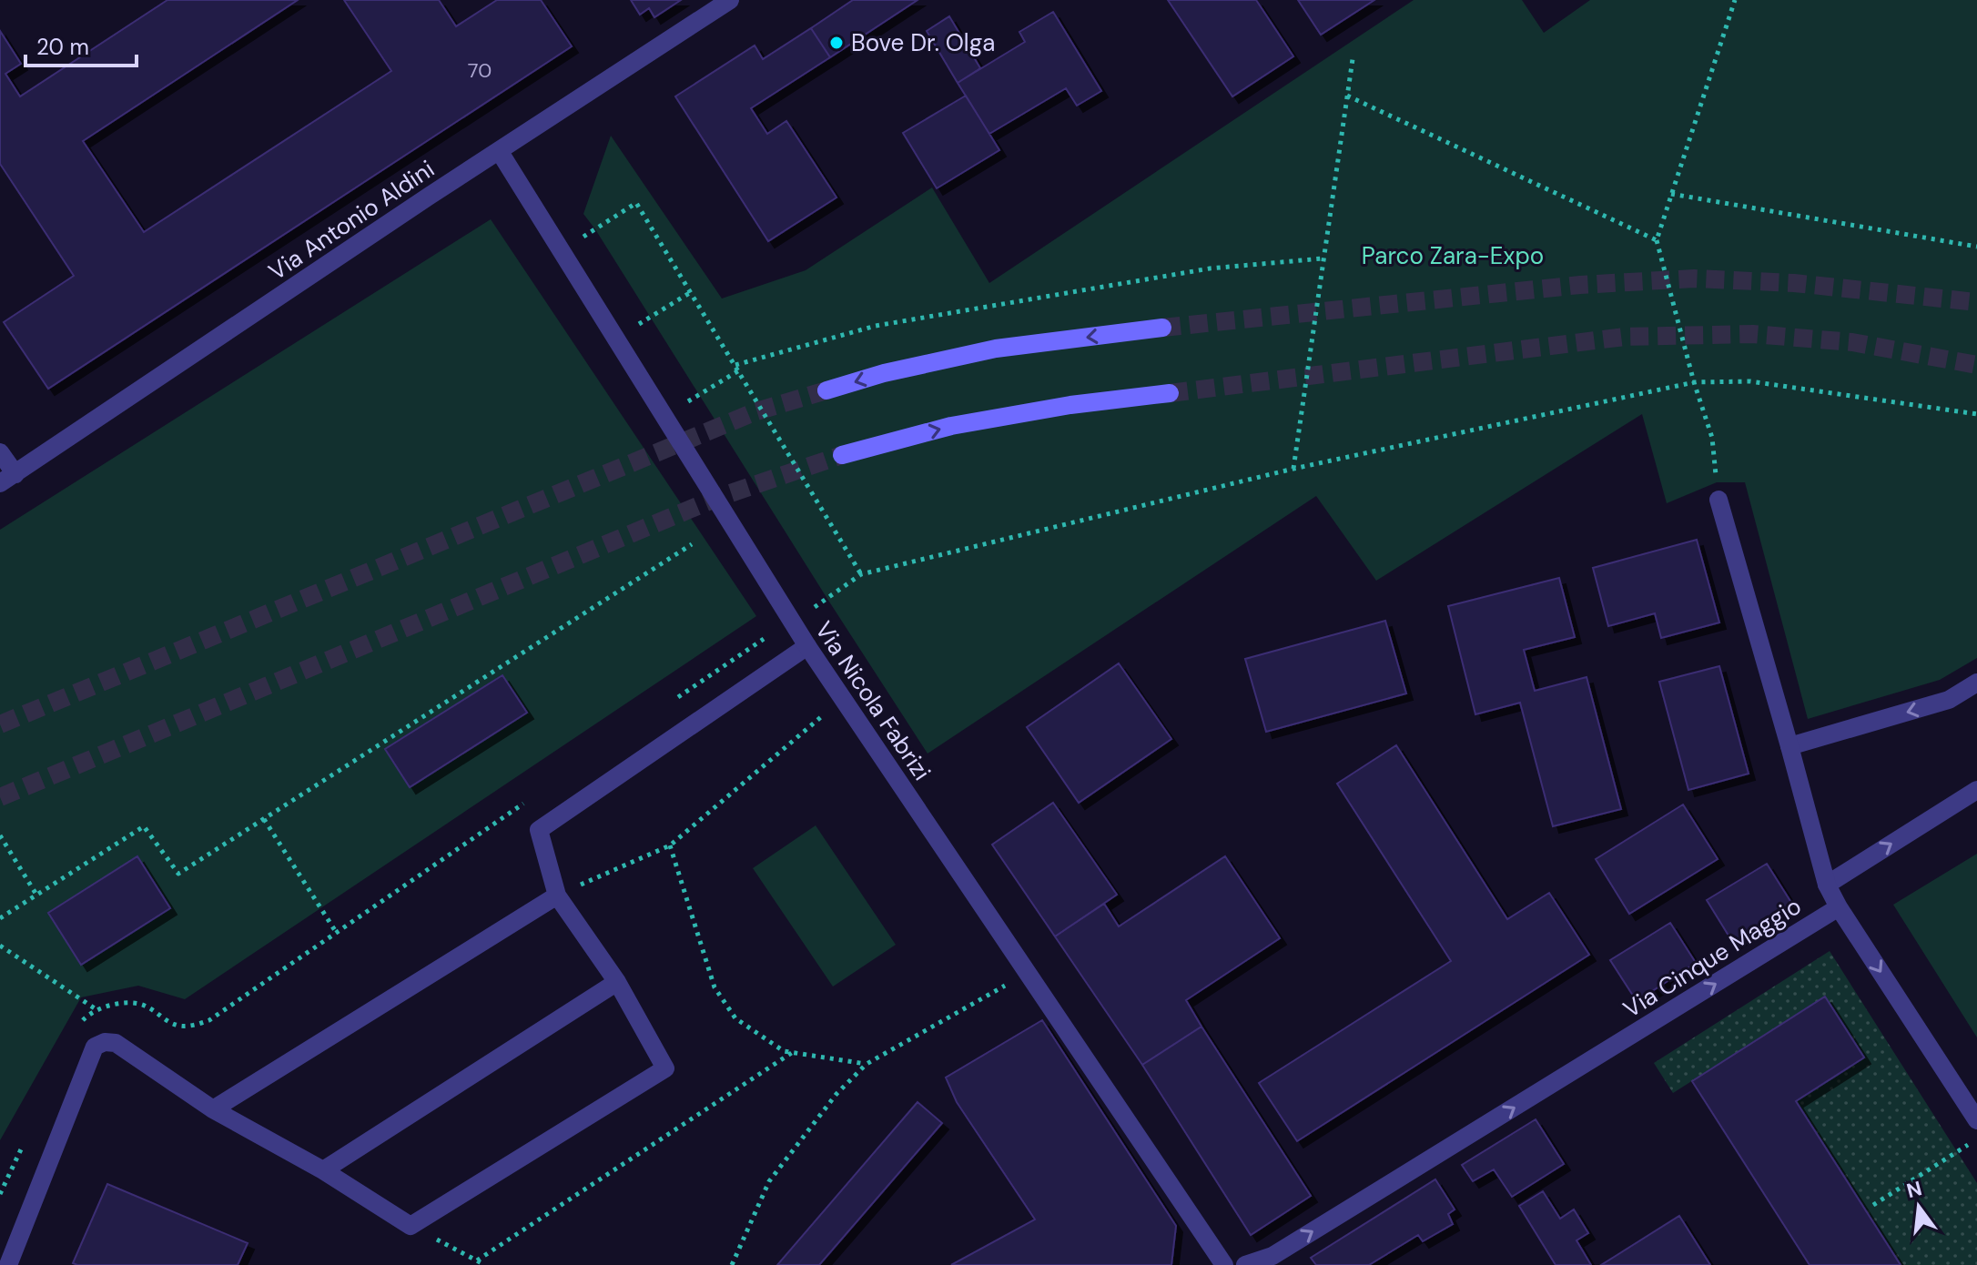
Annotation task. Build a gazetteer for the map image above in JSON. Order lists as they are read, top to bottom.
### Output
{
  "streets": {
    "street": ["Via Antonio Aldini", "Via Nicola Fabrizi", "Via Cinque Maggio"]
  },
  "crossings": [
    ["Via Antonio Aldini", "Via Nicola Fabrizi"]
  ],
  "one_way": ["Via Cinque Maggio"],
  "parks": ["Parco Zara-Expo"],
  "places": ["Bove Dr. Olga"],
  "house_numbers": ["70"],
  "scale_bar": "20 m",
  "north": "top"
}
